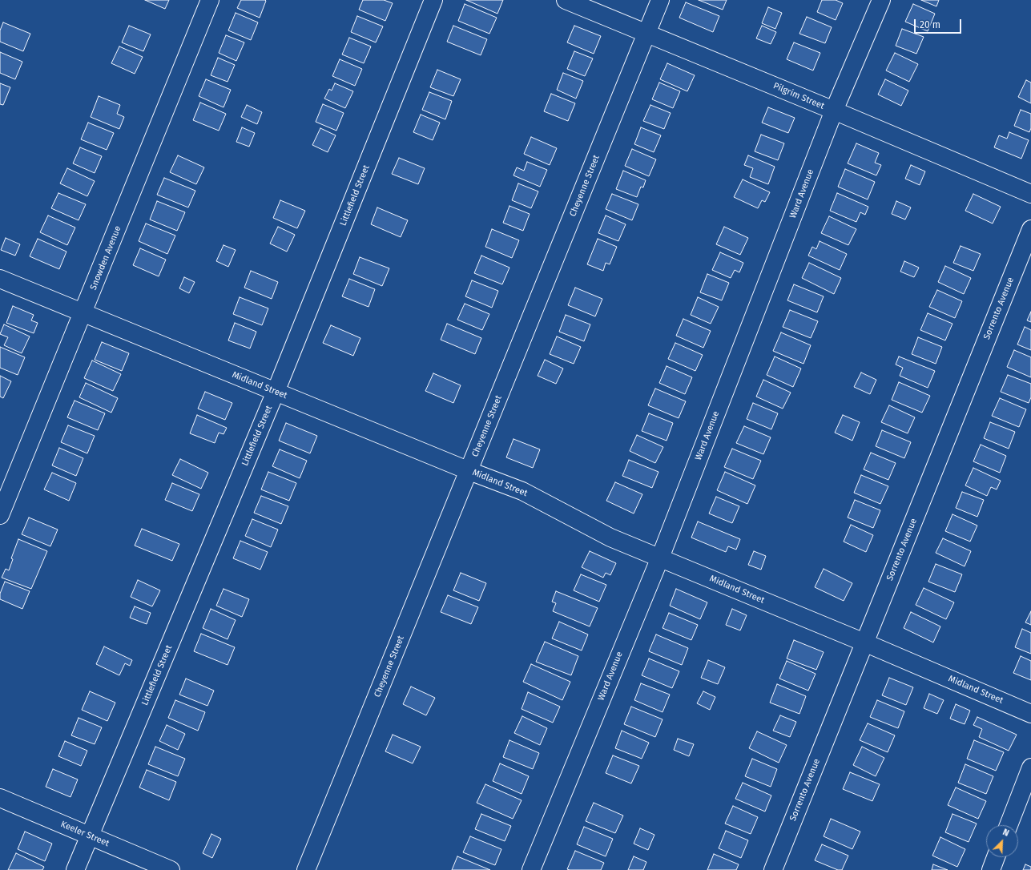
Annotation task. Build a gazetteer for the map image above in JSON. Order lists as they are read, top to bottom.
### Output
{
  "streets": {
    "street": [
      "Pilgrim Street",
      "Cheyenne Street",
      "Ward Avenue",
      "Littlefield Street",
      "Snowden Avenue",
      "Sorrento Avenue",
      "Midland Street",
      "Keeler Street"
    ]
  },
  "crossings": [
    ["Pilgrim Street", "Cheyenne Street"],
    ["Pilgrim Street", "Ward Avenue"],
    ["Cheyenne Street", "Midland Street"],
    ["Ward Avenue", "Midland Street"],
    ["Littlefield Street", "Midland Street"],
    ["Littlefield Street", "Keeler Street"],
    ["Snowden Avenue", "Midland Street"],
    ["Sorrento Avenue", "Midland Street"]
  ],
  "scale_bar": "20 m",
  "north": "top right"
}
